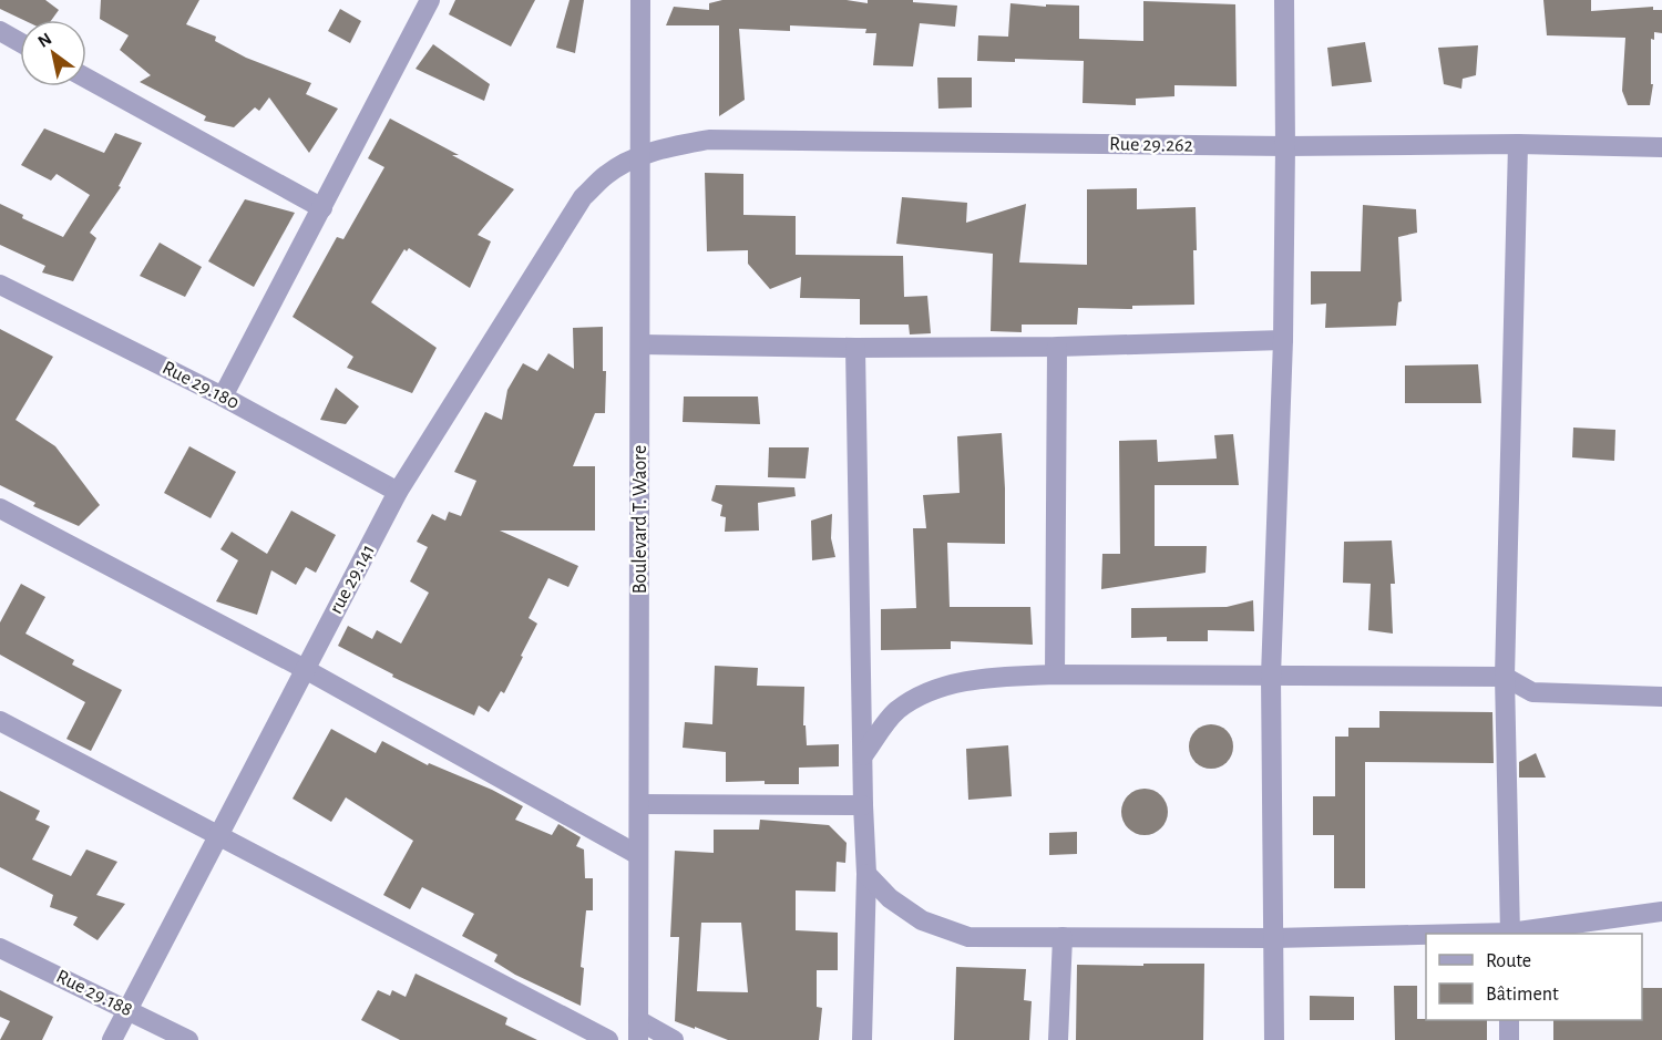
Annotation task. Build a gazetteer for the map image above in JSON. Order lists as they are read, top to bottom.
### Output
{
  "streets": {
    "street": [
      "Rue 29.262",
      "Rue 29.180",
      "Boulevard T. Waore",
      "rue 29.141",
      "Rue 29.188"
    ]
  },
  "crossings": [
    ["Rue 29.262", "Boulevard T. Waore"],
    ["Rue 29.262", "rue 29.141"],
    ["Rue 29.180", "rue 29.141"],
    ["Boulevard T. Waore", "rue 29.141"],
    ["rue 29.141", "Rue 29.188"]
  ],
  "legend": ["Route", "Bâtiment"],
  "north": "top left"
}
